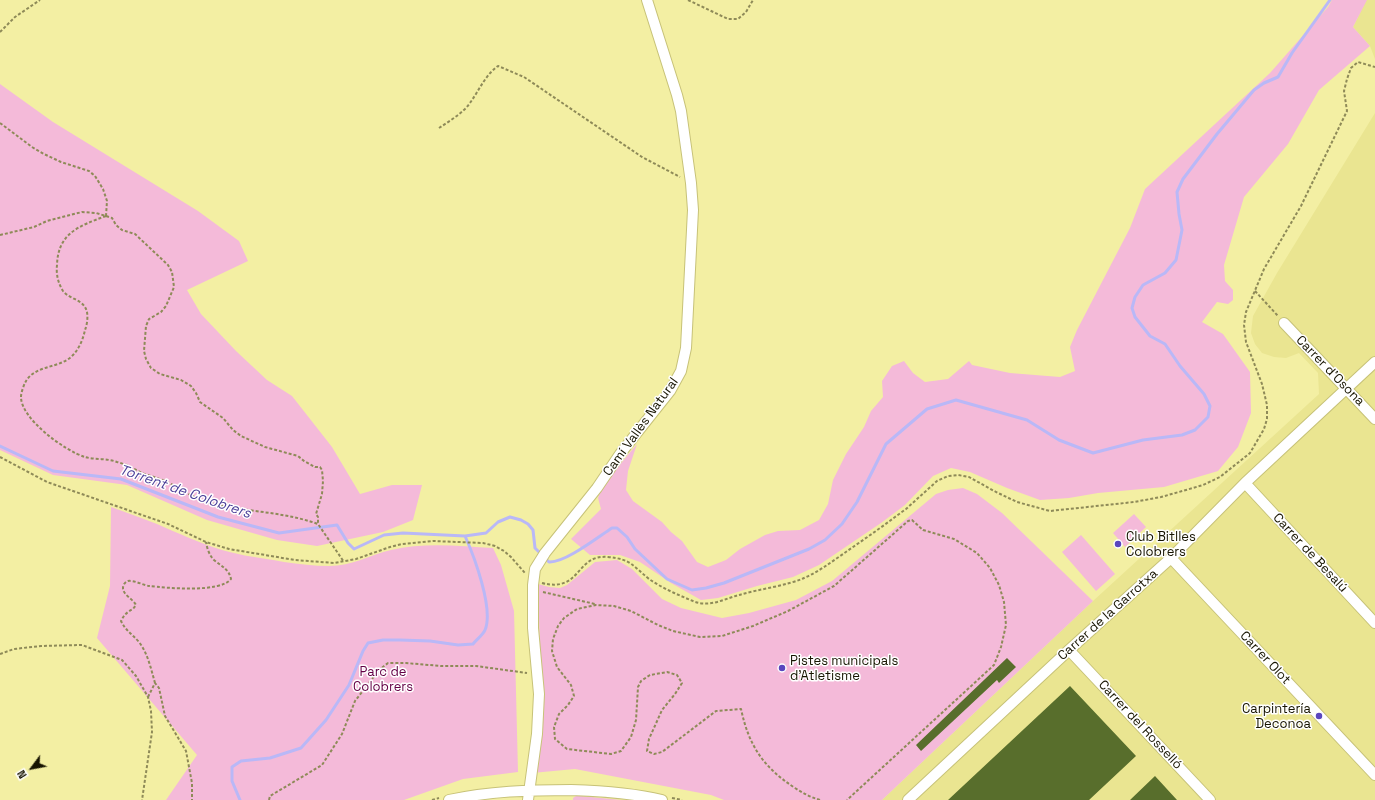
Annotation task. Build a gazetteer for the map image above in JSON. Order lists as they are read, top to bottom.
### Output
{
  "streets": {
    "street": [
      "Carrer d'Osona",
      "Camí Vallès Natural",
      "Carrer de Besalú",
      "Carrer de la Garrotxa",
      "Carrer Olot",
      "Carrer del Rosselló"
    ]
  },
  "crossings": [
    ["Carrer d'Osona", "Carrer de la Garrotxa"],
    ["Carrer de Besalú", "Carrer de la Garrotxa"],
    ["Carrer de la Garrotxa", "Carrer Olot"],
    ["Carrer de la Garrotxa", "Carrer del Rosselló"]
  ],
  "water": ["Torrent de Colobrers"],
  "parks": ["Parc de Colobrers"],
  "places": ["Club Bitlles Colobrers", "Pistes municipals d'Atletisme", "Carpintería Deconoa"],
  "north": "bottom left"
}
